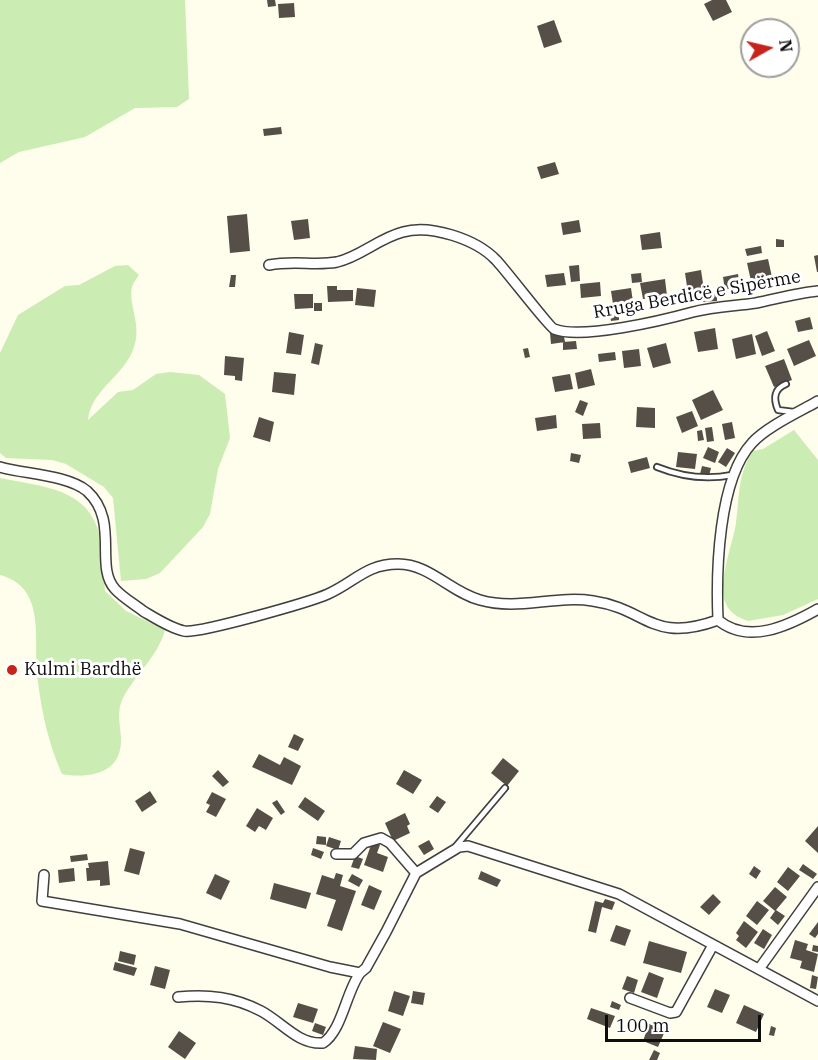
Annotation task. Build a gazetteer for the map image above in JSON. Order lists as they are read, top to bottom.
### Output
{
  "streets": {
    "street": ["Rruga Berdicë e Sipërme"]
  },
  "places": ["Kulmi Bardhë"],
  "scale_bar": "100 m",
  "north": "right"
}
